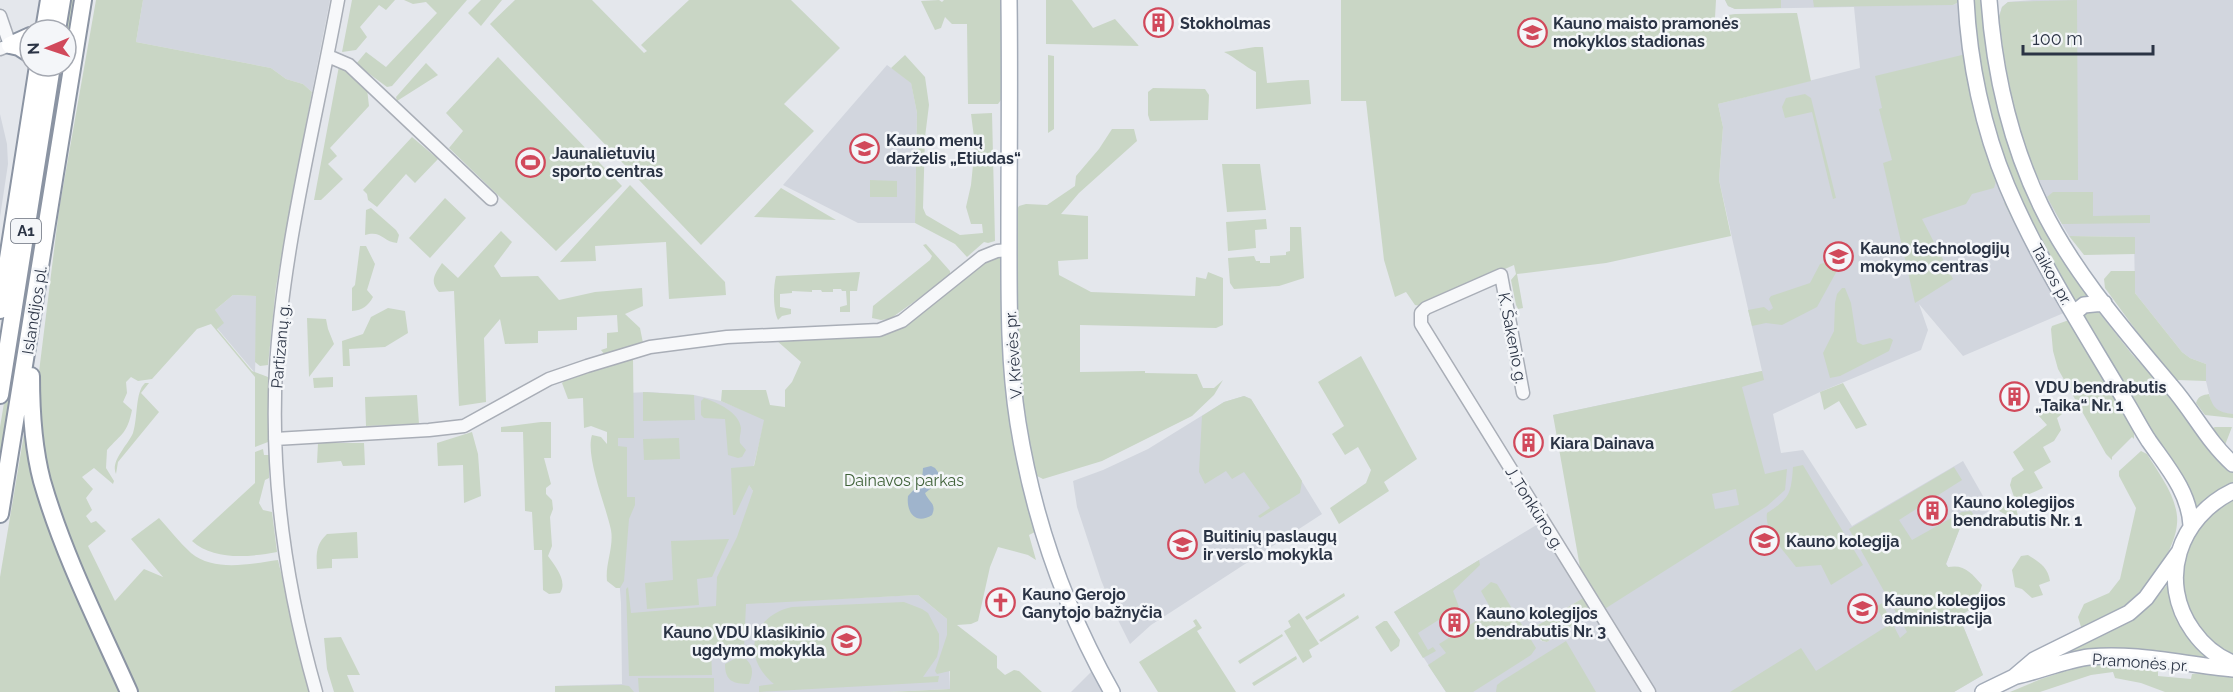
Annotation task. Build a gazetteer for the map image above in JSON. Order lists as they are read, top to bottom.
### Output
{
  "streets": {
    "highway": ["A1", "Islandijos pl."],
    "main road": ["Taikos pr.", "V. Krėvės pr.", "Pramonės pr."],
    "street": ["K. Šakenio g.", "Partizanų g.", "J. Tonkūno g."]
  },
  "crossings": [
    ["K. Šakenio g.", "J. Tonkūno g."]
  ],
  "parks": ["Dainavos parkas"],
  "places": {
    "building": [
      "Stokholmas",
      "VDU bendrabutis „Taika“ Nr. 1",
      "Kiara Dainava",
      "Kauno kolegijos bendrabutis Nr. 1",
      "Kauno kolegijos bendrabutis Nr. 3"
    ],
    "school or university": [
      "Kauno maisto pramonės mokyklos stadionas",
      "Kauno menų darželis „Etiudas“",
      "Kauno technologijų mokymo centras",
      "Kauno kolegija",
      "Buitinių paslaugų ir verslo mokykla",
      "Kauno kolegijos administracija",
      "Kauno VDU klasikinio ugdymo mokykla"
    ],
    "sports": ["Jaunalietuvių sporto centras"],
    "church": ["Kauno Gerojo Ganytojo bažnyčia"]
  },
  "scale_bar": "100 m",
  "north": "left"
}
